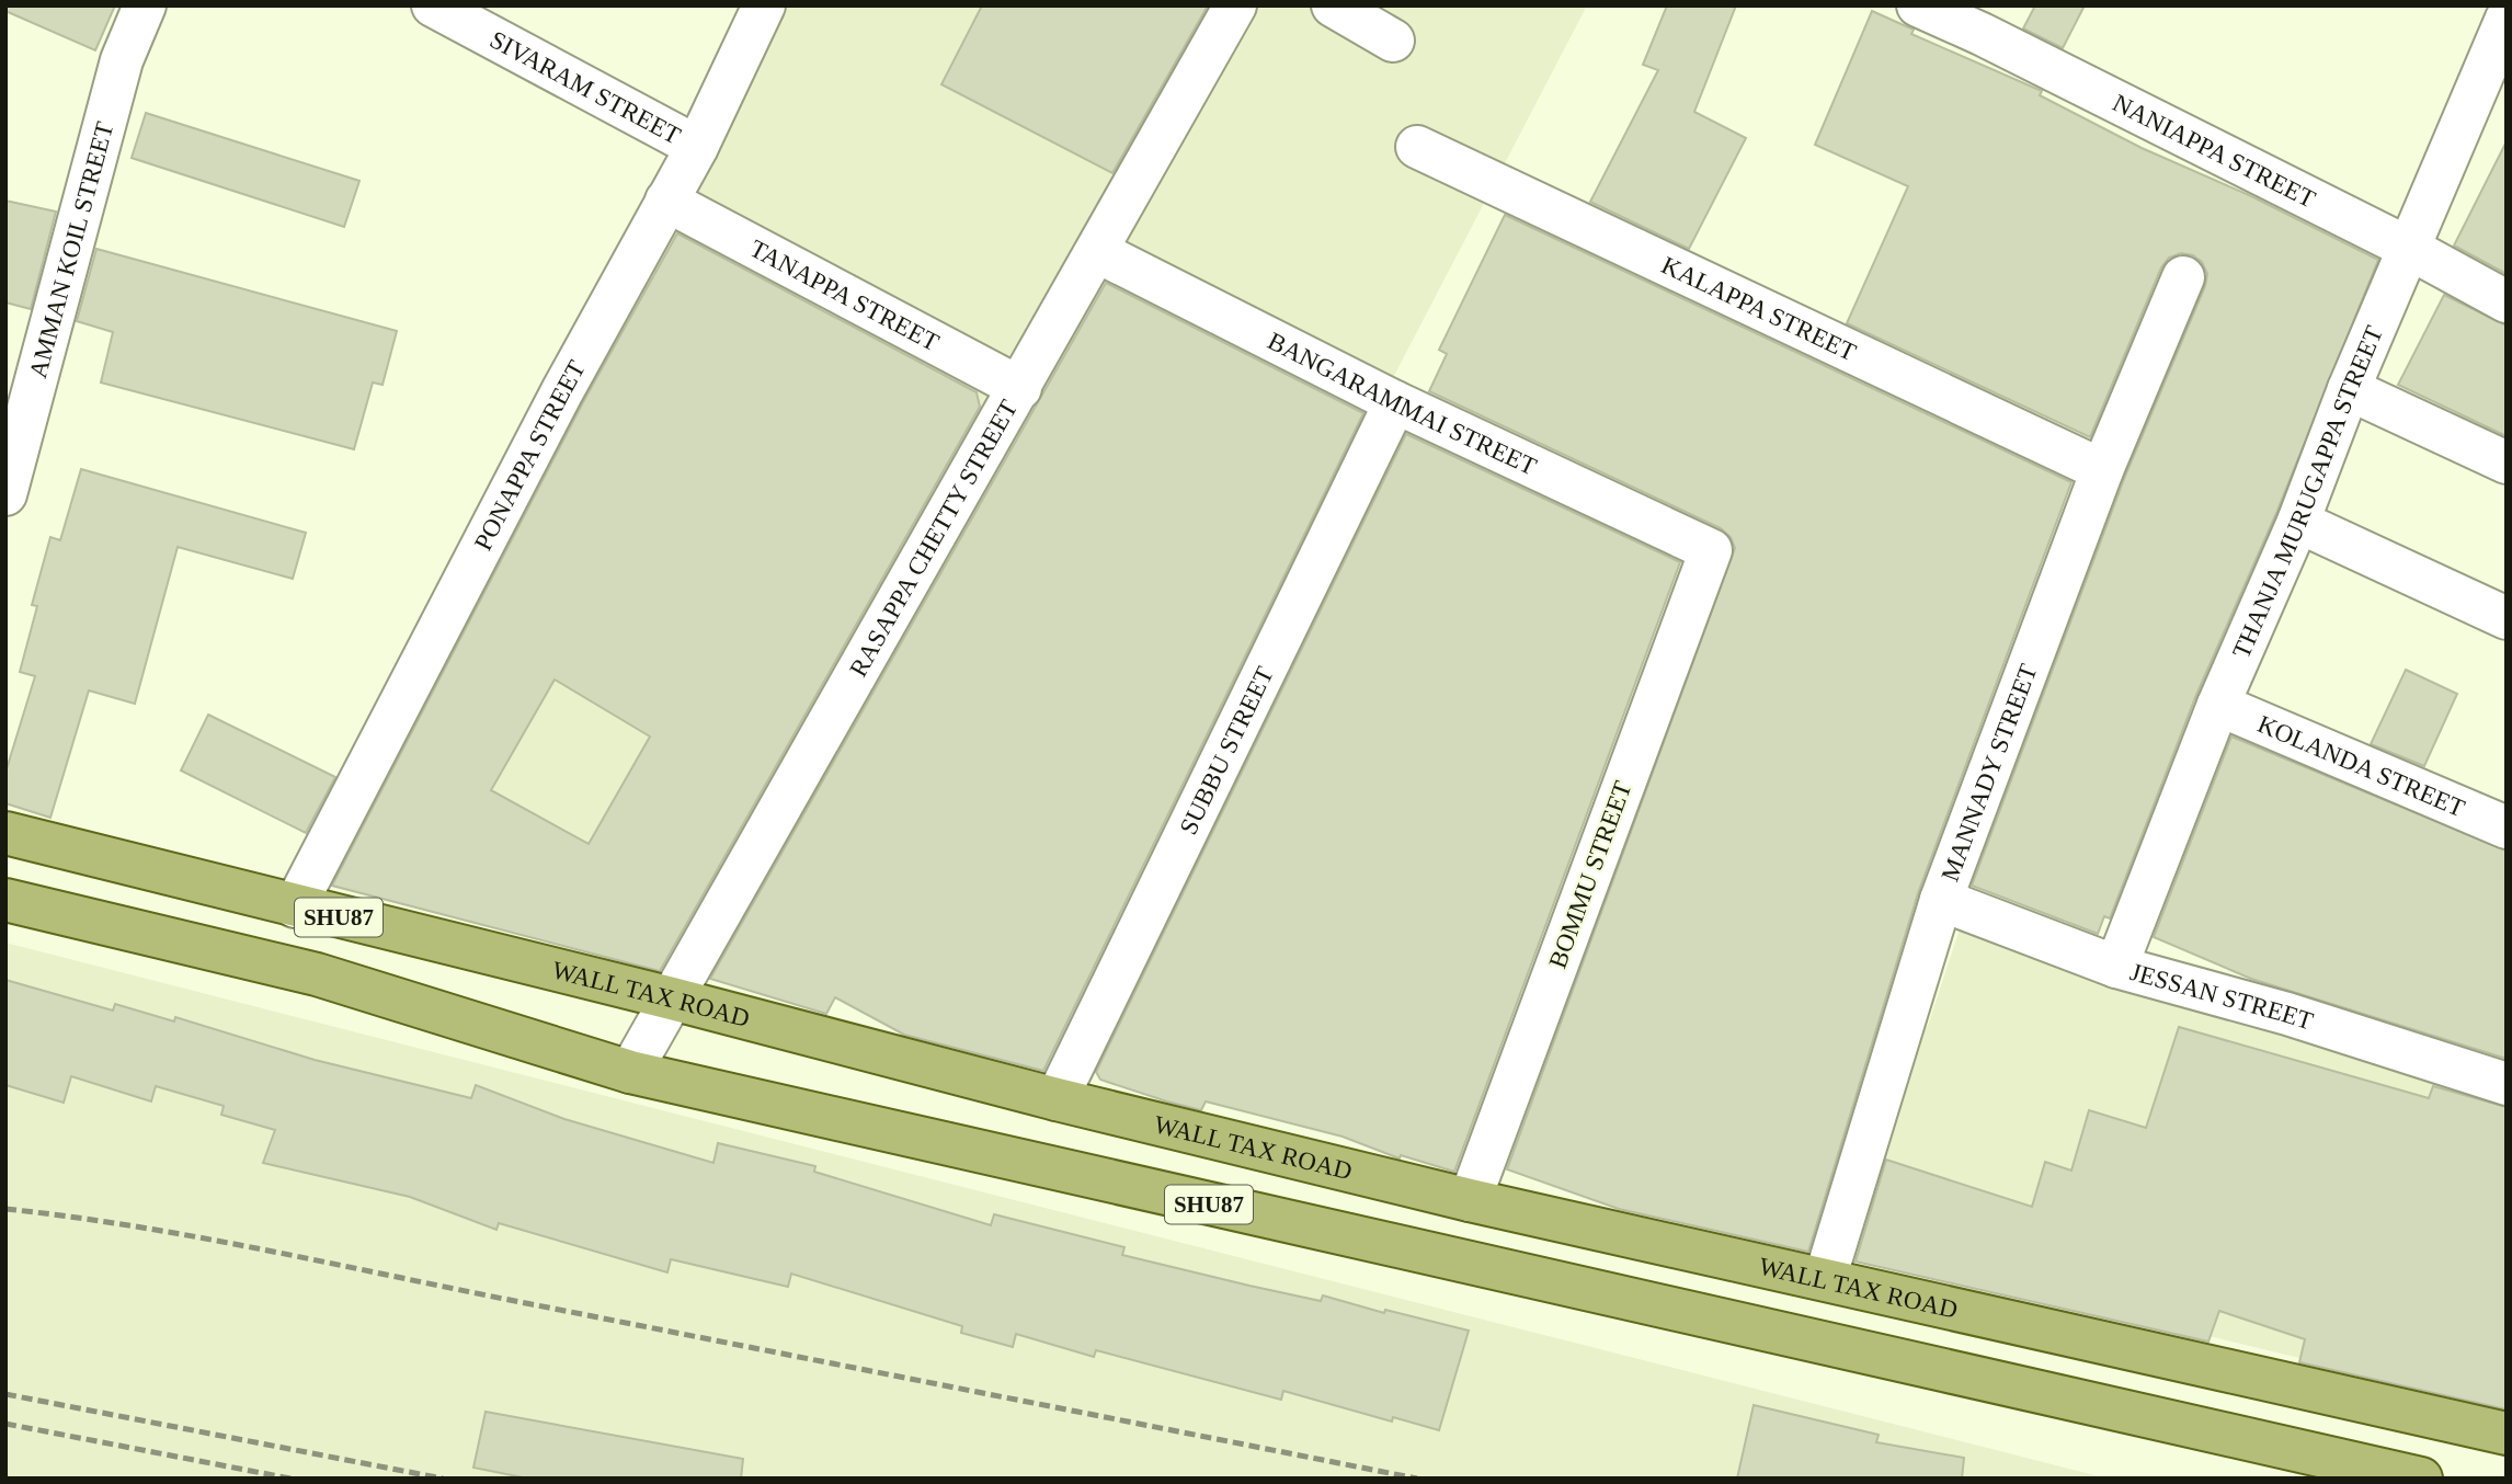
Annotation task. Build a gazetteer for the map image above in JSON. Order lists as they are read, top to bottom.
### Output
{
  "streets": {
    "main road": ["SHU87", "WALL TAX ROAD"],
    "street": [
      "SIVARAM STREET",
      "NANIAPPA STREET",
      "AMMAN KOIL STREET",
      "TANAPPA STREET",
      "KALAPPA STREET",
      "BANGARAMMAI STREET",
      "PONAPPA STREET",
      "THANJA MURUGAPPA STREET",
      "RASAPPA CHETTY STREET",
      "SUBBU STREET",
      "KOLANDA STREET",
      "MANNADY STREET",
      "BOMMU STREET",
      "JESSAN STREET"
    ]
  },
  "crossings": [
    ["SIVARAM STREET", "PONAPPA STREET"],
    ["NANIAPPA STREET", "THANJA MURUGAPPA STREET"],
    ["TANAPPA STREET", "PONAPPA STREET"],
    ["TANAPPA STREET", "RASAPPA CHETTY STREET"],
    ["KALAPPA STREET", "MANNADY STREET"],
    ["BANGARAMMAI STREET", "RASAPPA CHETTY STREET"],
    ["BANGARAMMAI STREET", "SUBBU STREET"],
    ["BANGARAMMAI STREET", "BOMMU STREET"],
    ["PONAPPA STREET", "WALL TAX ROAD"],
    ["THANJA MURUGAPPA STREET", "KOLANDA STREET"],
    ["THANJA MURUGAPPA STREET", "JESSAN STREET"],
    ["RASAPPA CHETTY STREET", "SHU87"],
    ["RASAPPA CHETTY STREET", "WALL TAX ROAD"],
    ["SUBBU STREET", "WALL TAX ROAD"],
    ["MANNADY STREET", "WALL TAX ROAD"],
    ["MANNADY STREET", "JESSAN STREET"],
    ["BOMMU STREET", "WALL TAX ROAD"]
  ]
}
